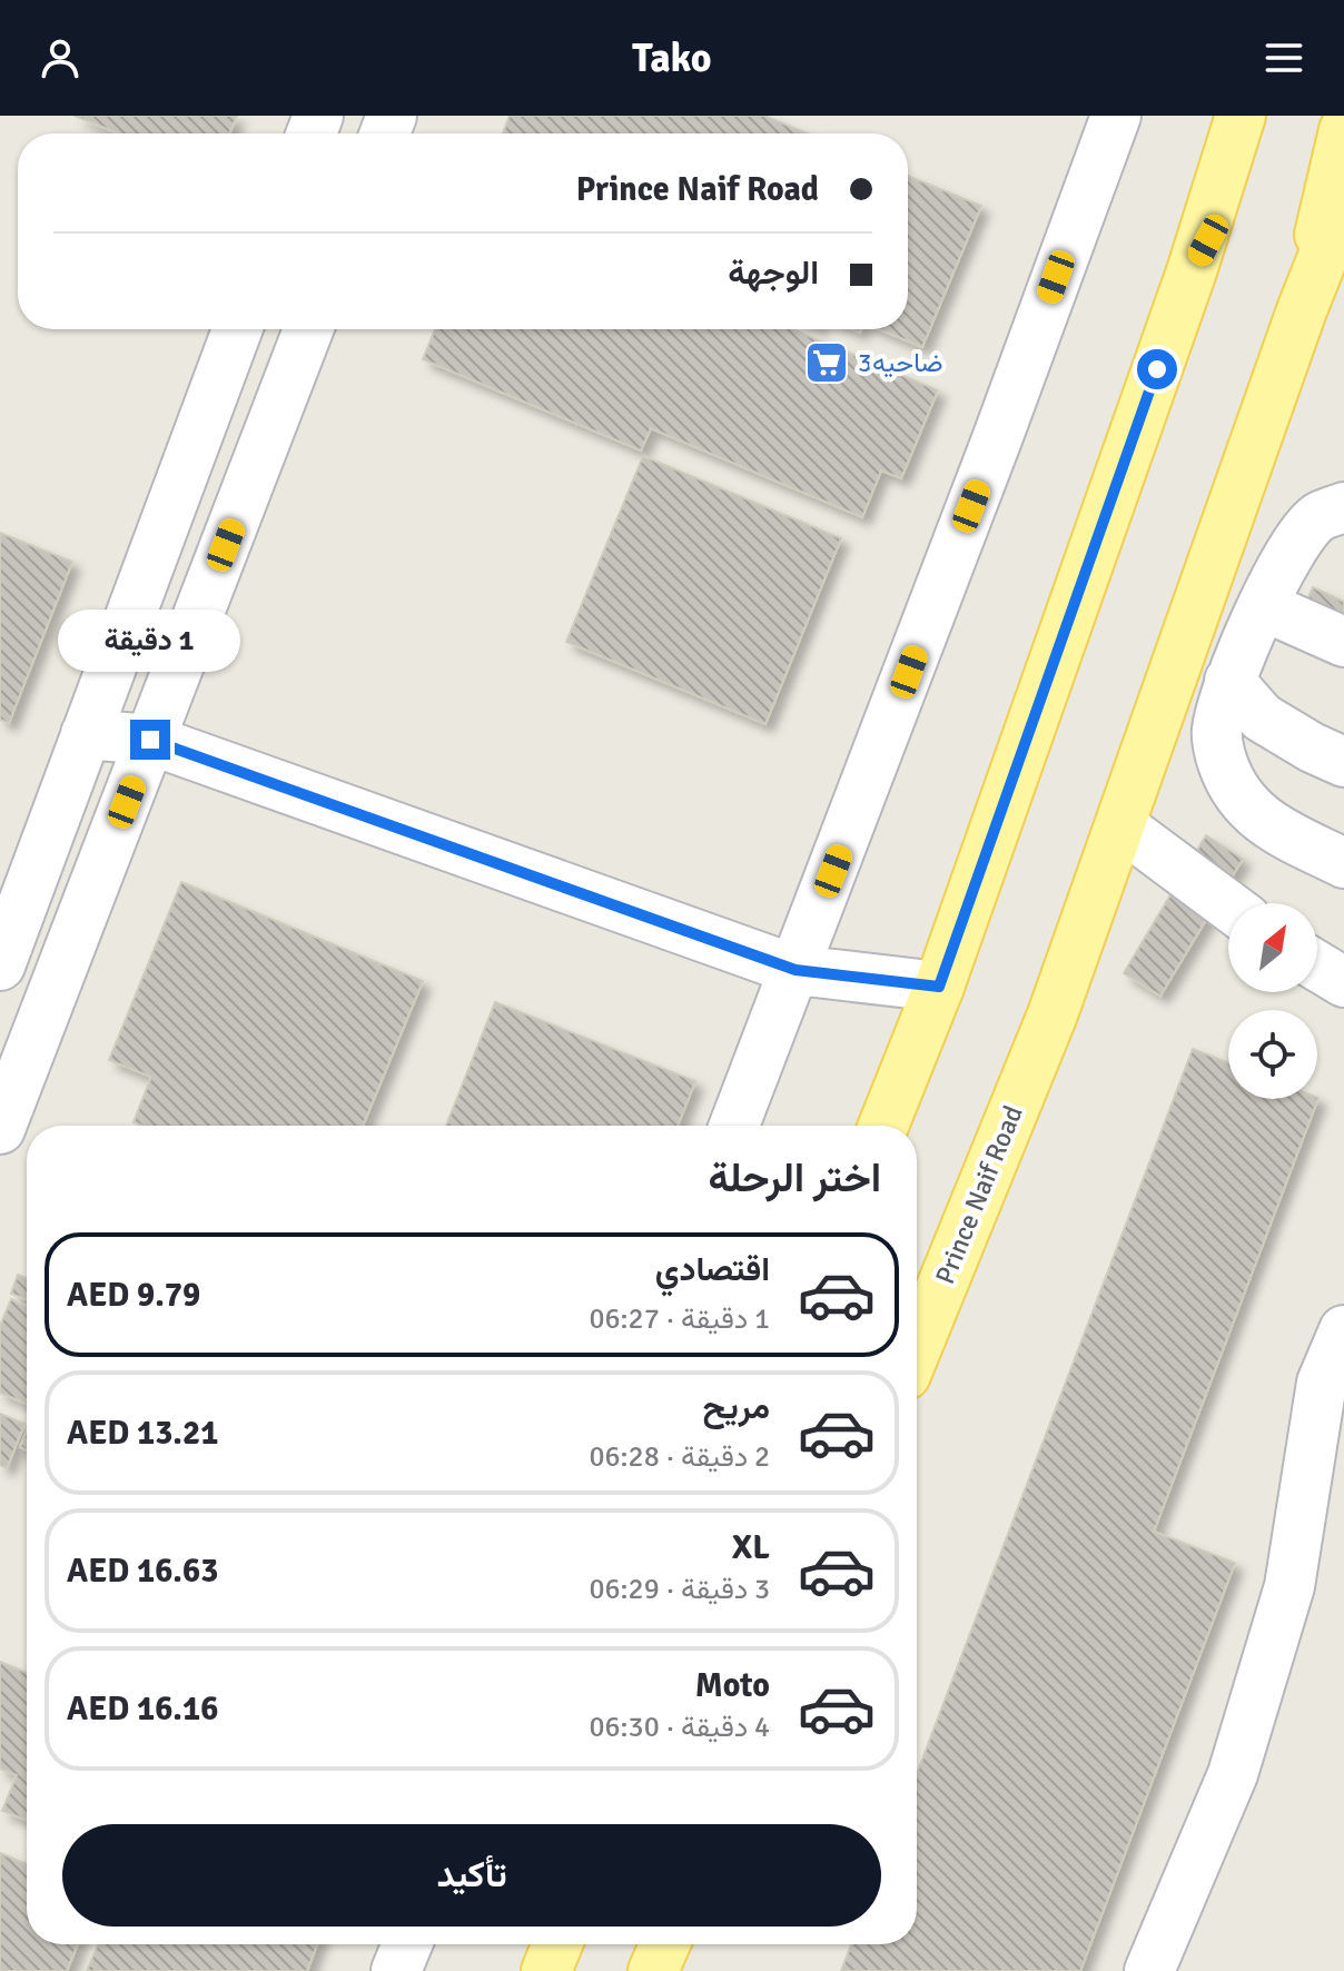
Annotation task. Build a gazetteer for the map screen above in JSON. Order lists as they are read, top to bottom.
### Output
{
  "streets": {
    "main road": ["Prince Naif Road"]
  },
  "places": {
    "supermarket": ["ضاحيه3"]
  },
  "north": "top right",
  "page": {
    "header": "Tako",
    "banner": ["Prince Naif Road", "الوجهة"],
    "bubble": "1 دقيقة",
    "heading": "اختر الرحلة",
    "list": [
      {
        "name": "اقتصادي",
        "note": "1 دقيقة · 06:27",
        "value": "AED 9.79"
      },
      {
        "name": "مريح",
        "note": "2 دقيقة · 06:28",
        "value": "AED 13.21"
      },
      {
        "name": "XL",
        "note": "3 دقيقة · 06:29",
        "value": "AED 16.63"
      },
      {
        "name": "Moto",
        "note": "4 دقيقة · 06:30",
        "value": "AED 16.16"
      }
    ],
    "buttons": "تأكيد"
  }
}
